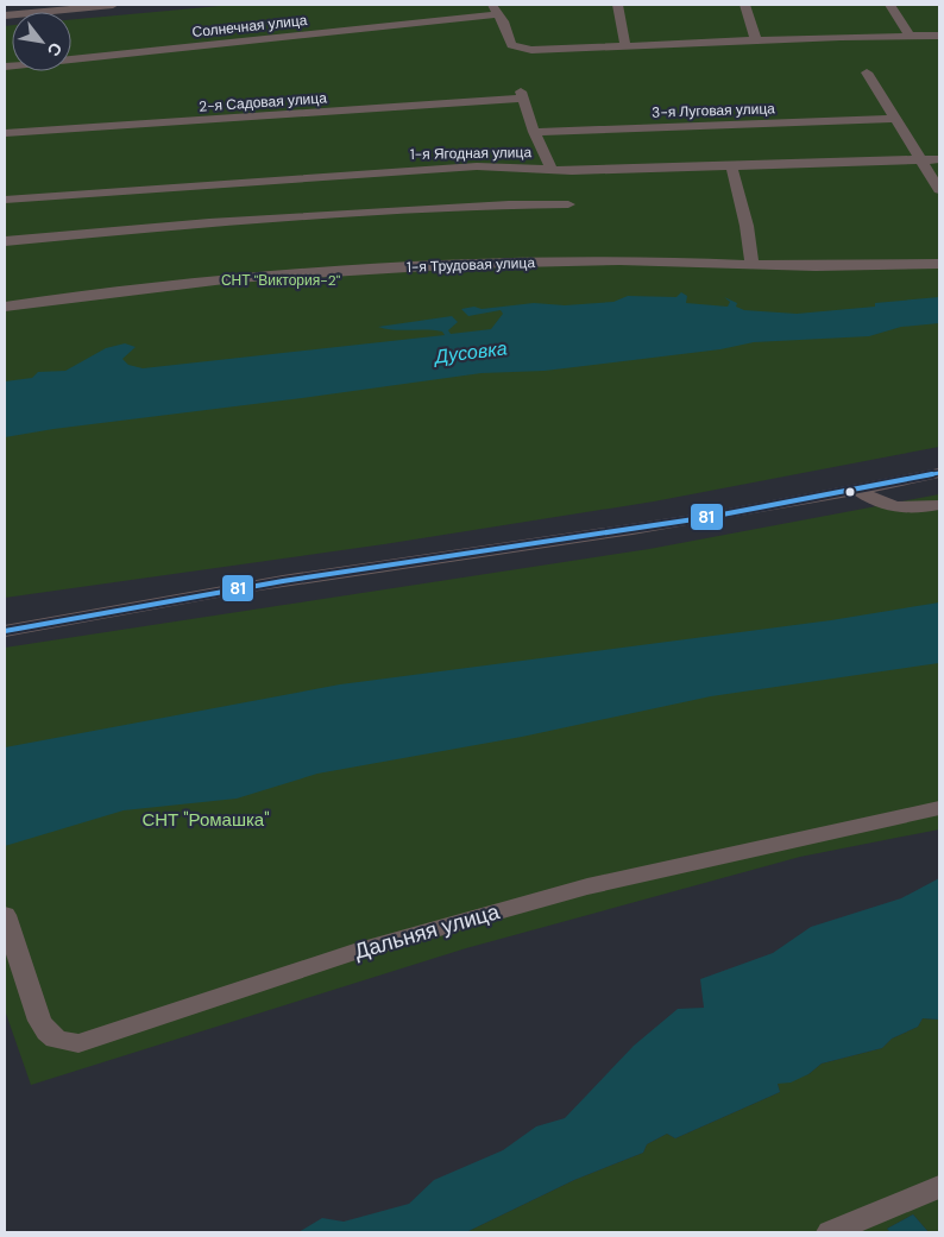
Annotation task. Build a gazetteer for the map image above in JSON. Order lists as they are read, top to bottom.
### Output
{
  "streets": {
    "street": [
      "Солнечная улица",
      "2-я Садовая улица",
      "3-я Луговая улица",
      "1-я Ягодная улица",
      "1-я Трудовая улица",
      "Дальняя улица"
    ]
  },
  "crossings": [
    ["2-я Садовая улица", "3-я Луговая улица"]
  ],
  "water": ["Дусовка"],
  "parks": ["СНТ \"Виктория-2\"", "СНТ \"Ромашка\""],
  "lines": ["transit line 81"],
  "north": "bottom right"
}
